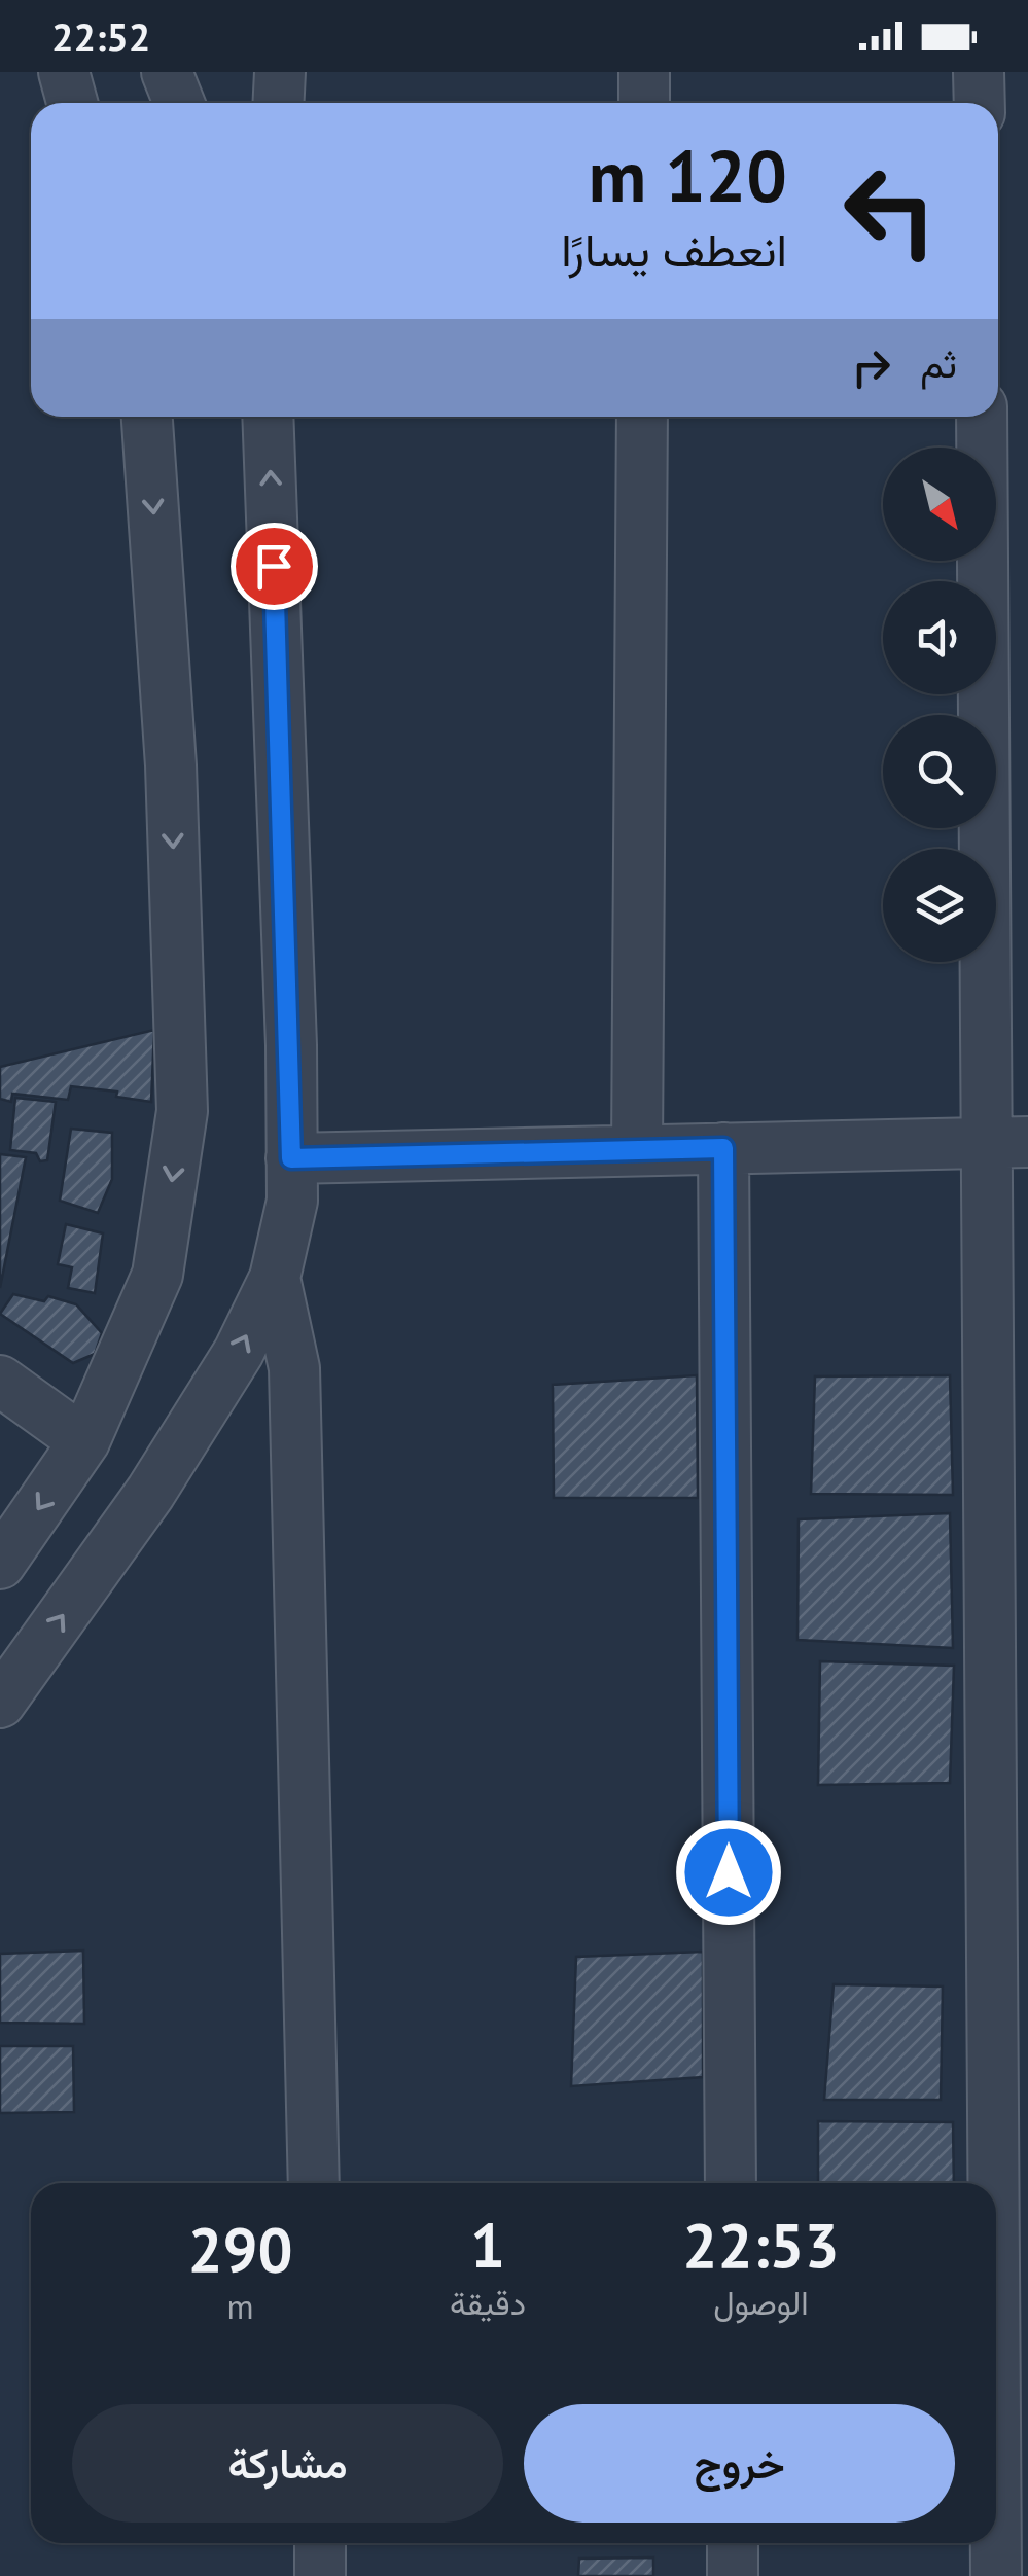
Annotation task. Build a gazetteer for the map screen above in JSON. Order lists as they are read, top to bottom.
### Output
{
  "north": "bottom right",
  "page": {
    "status": "22:52",
    "turn": ["120 m", "انعطف يسارًا"],
    "then": "ثم",
    "eta": [
      "22:53",
      "الوصول",
      "1",
      "دقيقة",
      "290",
      "m"
    ],
    "buttons": ["خروج", "مشاركة"]
  }
}
